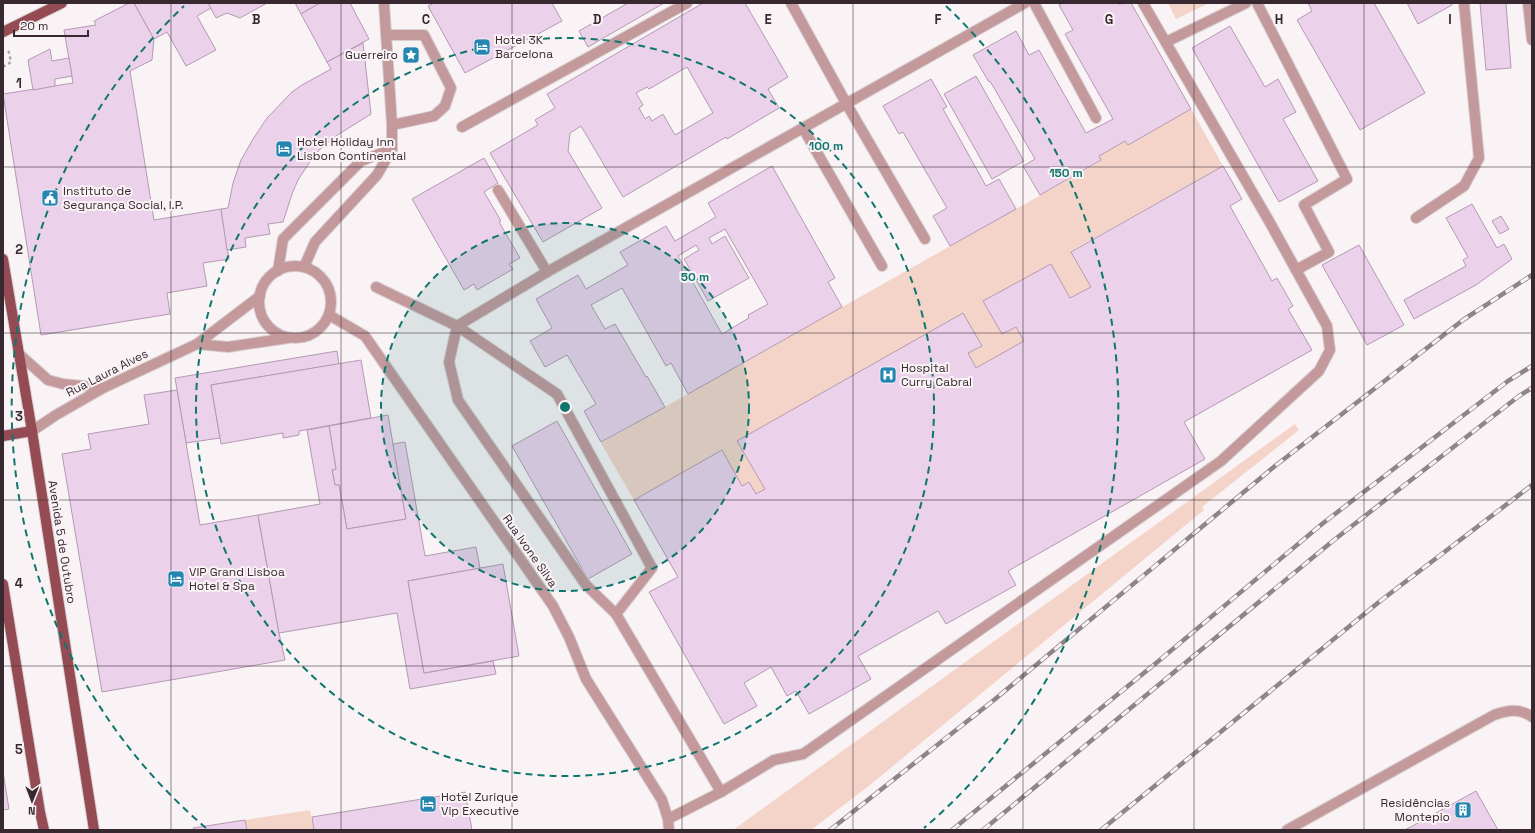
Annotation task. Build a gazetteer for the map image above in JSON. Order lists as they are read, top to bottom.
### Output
{
  "streets": {
    "main road": ["Avenida 5 de Outubro"],
    "street": ["Rua Laura Alves", "Rua Ivone Silva"]
  },
  "crossings": [
    ["Rua Laura Alves", "Avenida 5 de Outubro"],
    ["Rua Laura Alves", "Rua Ivone Silva"]
  ],
  "places": {
    "hotel": [
      "Hotel 3K Barcelona",
      "Hotel Holiday Inn Lisbon Continental",
      "VIP Grand Lisboa Hotel & Spa",
      "Hotel Zurique Vip Executive"
    ],
    "place": ["Guerreiro"],
    "public building": ["Instituto de Segurança Social, I.P."],
    "hospital": ["Hospital Curry Cabral"],
    "building": ["Residências Montepio"]
  },
  "scale_bar": "20 m",
  "north": "bottom",
  "grid": {
    "columns": [
      "B",
      "C",
      "D",
      "E",
      "F",
      "G",
      "H",
      "I"
    ],
    "rows": [
      "1",
      "2",
      "3",
      "4",
      "5"
    ]
  },
  "rings": ["100 m", "150 m", "50 m"]
}
